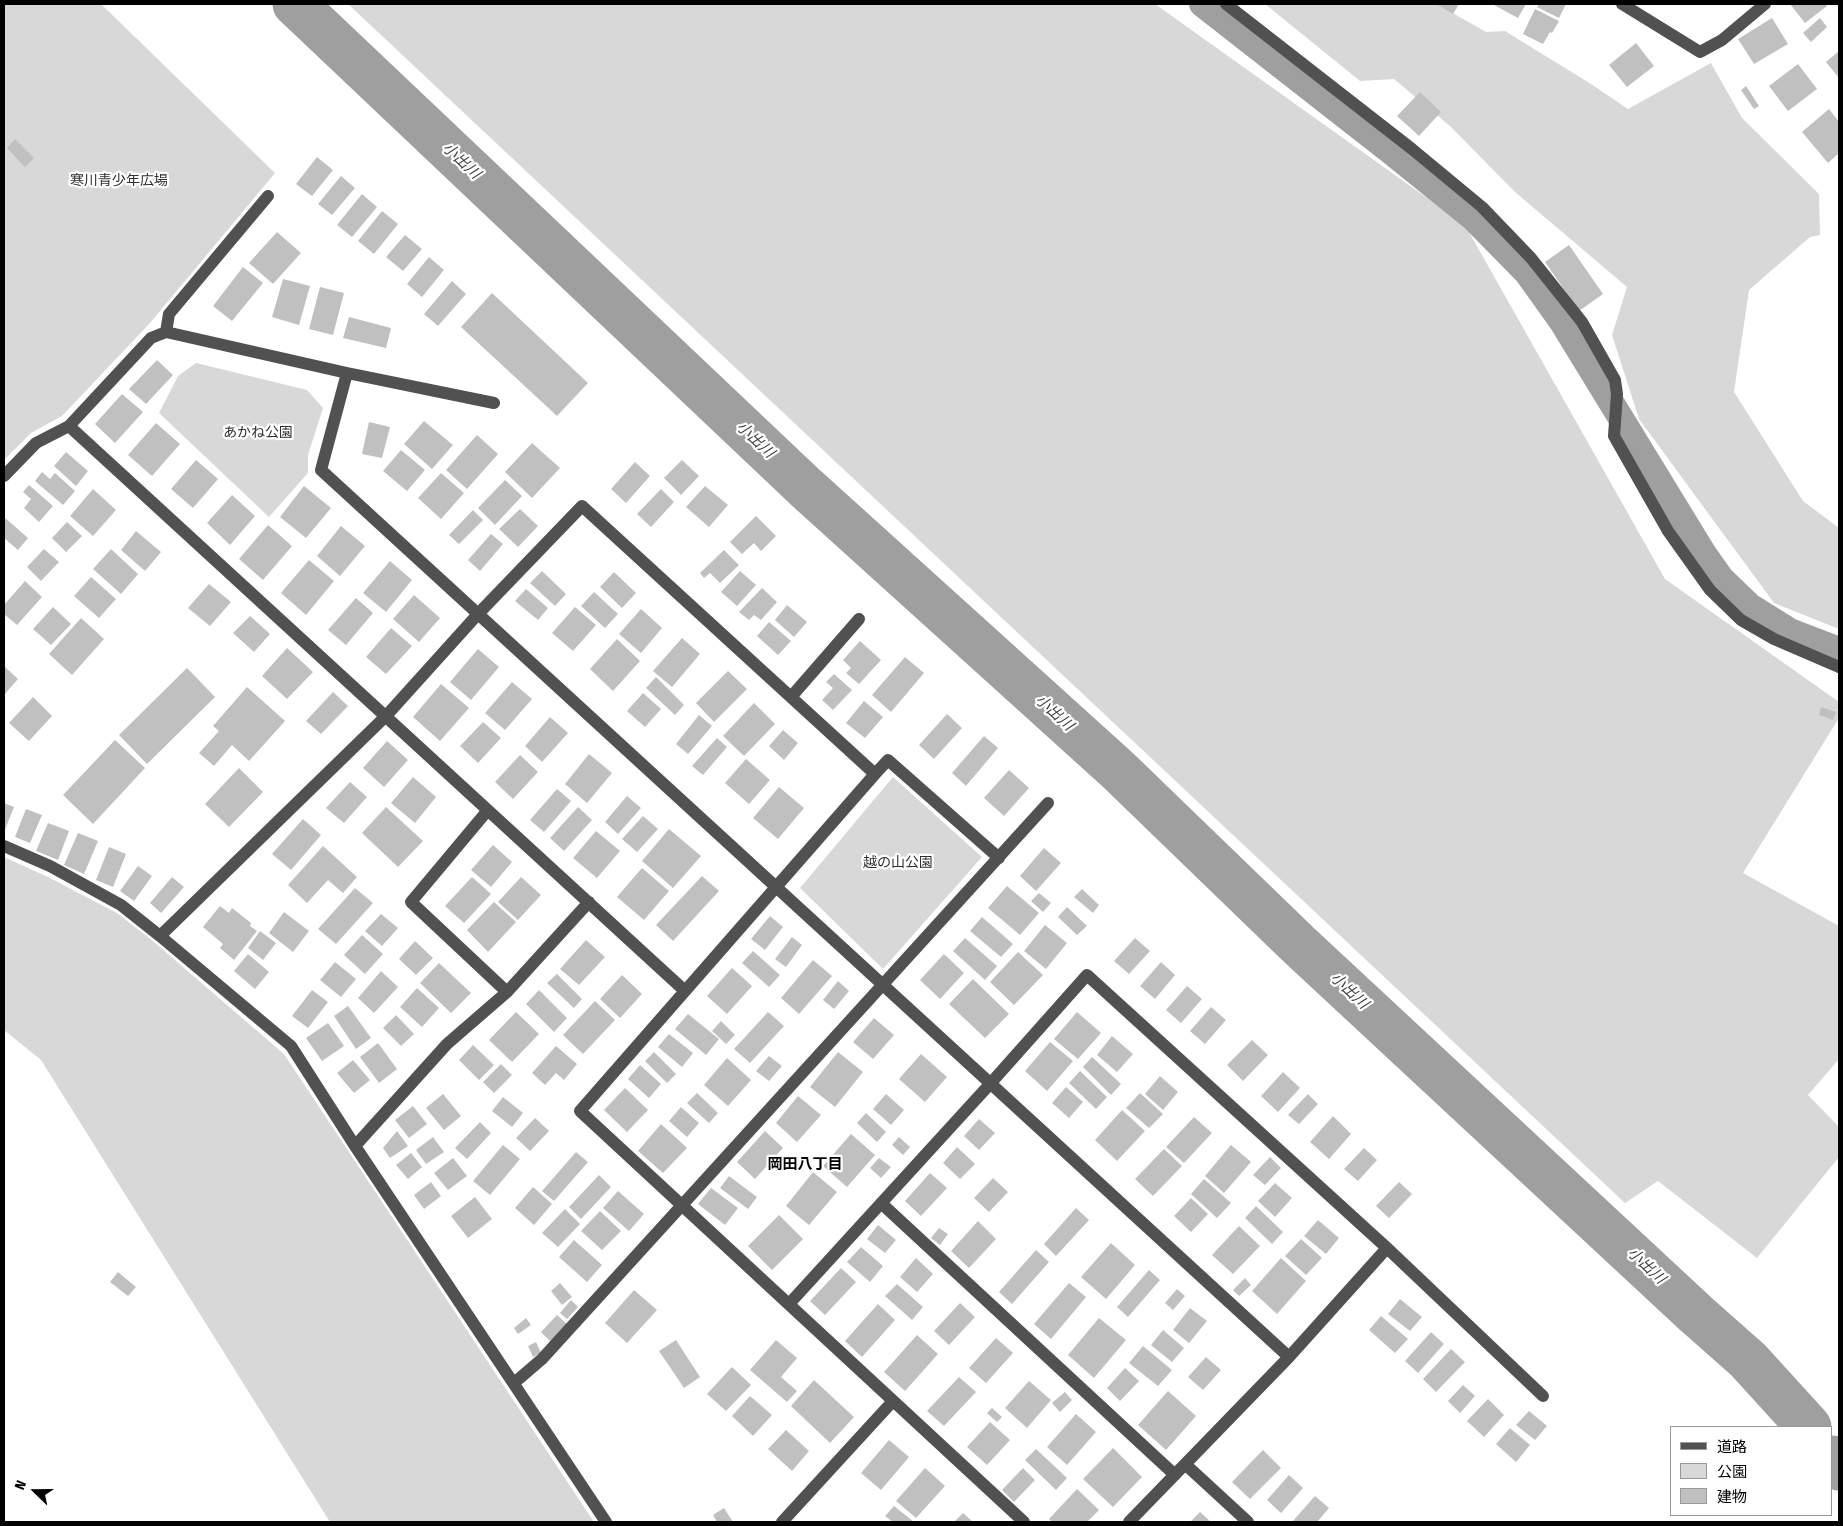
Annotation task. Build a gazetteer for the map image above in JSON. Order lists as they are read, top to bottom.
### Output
{
  "districts": ["岡田八丁目"],
  "water": ["小出川"],
  "parks": ["寒川青少年広場", "あかね公園", "越の山公園"],
  "legend": ["道路", "公園", "建物"],
  "north": "left"
}
